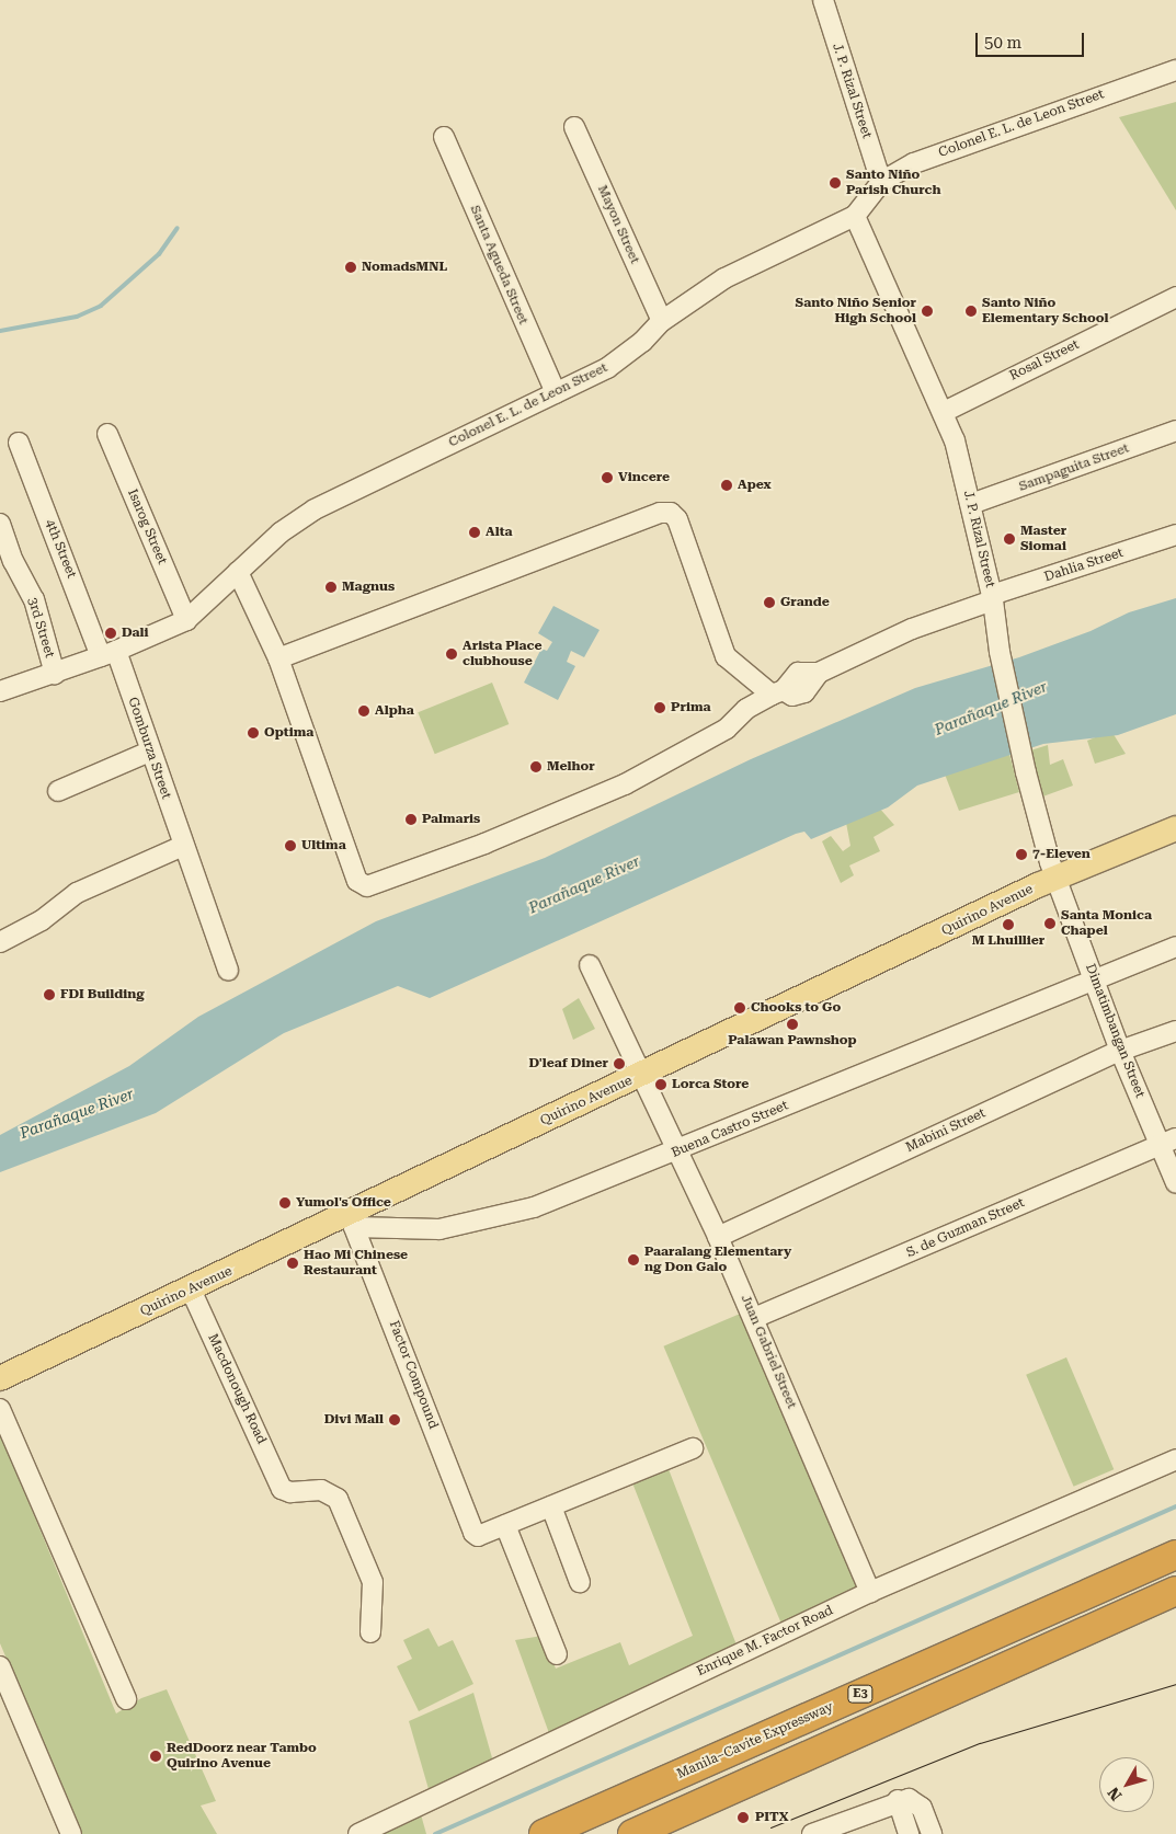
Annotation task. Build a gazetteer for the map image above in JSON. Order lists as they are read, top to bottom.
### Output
{
  "streets": {
    "highway": ["E3", "Manila–Cavite Expressway"],
    "main road": ["Quirino Avenue"],
    "street": [
      "J. P. Rizal Street",
      "Colonel E. L. de Leon Street",
      "Mayon Street",
      "Santa Agueda Street",
      "Rosal Street",
      "Sampaguita Street",
      "Isarog Street",
      "4th Street",
      "Dahlia Street",
      "3rd Street",
      "Gomburza Street",
      "Dimatimbangan Street",
      "Buena Castro Street",
      "Mabini Street",
      "S. de Guzman Street",
      "Juan Gabriel Street",
      "Factor Compound",
      "Macdonough Road",
      "Enrique M. Factor Road"
    ]
  },
  "crossings": [
    ["J. P. Rizal Street", "Colonel E. L. de Leon Street"],
    ["J. P. Rizal Street", "Rosal Street"],
    ["J. P. Rizal Street", "Sampaguita Street"],
    ["J. P. Rizal Street", "Dahlia Street"],
    ["J. P. Rizal Street", "Quirino Avenue"],
    ["J. P. Rizal Street", "Dimatimbangan Street"],
    ["Colonel E. L. de Leon Street", "Mayon Street"],
    ["Colonel E. L. de Leon Street", "Santa Agueda Street"],
    ["Colonel E. L. de Leon Street", "Isarog Street"],
    ["Colonel E. L. de Leon Street", "4th Street"],
    ["Colonel E. L. de Leon Street", "3rd Street"],
    ["Colonel E. L. de Leon Street", "Gomburza Street"],
    ["4th Street", "Gomburza Street"],
    ["Quirino Avenue", "Dimatimbangan Street"],
    ["Quirino Avenue", "Buena Castro Street"],
    ["Quirino Avenue", "Juan Gabriel Street"],
    ["Quirino Avenue", "Factor Compound"],
    ["Quirino Avenue", "Macdonough Road"],
    ["Dimatimbangan Street", "Buena Castro Street"],
    ["Dimatimbangan Street", "Mabini Street"],
    ["Dimatimbangan Street", "S. de Guzman Street"],
    ["Buena Castro Street", "Juan Gabriel Street"],
    ["Buena Castro Street", "Factor Compound"],
    ["Mabini Street", "Juan Gabriel Street"],
    ["S. de Guzman Street", "Juan Gabriel Street"],
    ["Juan Gabriel Street", "Enrique M. Factor Road"]
  ],
  "water": ["Parañaque River"],
  "places": [
    "Santo Niño Parish Church",
    "NomadsMNL",
    "Santo Niño Senior High School",
    "Santo Niño Elementary School",
    "Vincere",
    "Apex",
    "Alta",
    "Master Siomai",
    "Magnus",
    "Grande",
    "Dali",
    "Arista Place clubhouse",
    "Prima",
    "Alpha",
    "Optima",
    "Melhor",
    "Palmaris",
    "Ultima",
    "7-Eleven",
    "Santa Monica Chapel",
    "M Lhuillier",
    "FDI Building",
    "Chooks to Go",
    "Palawan Pawnshop",
    "D'leaf Diner",
    "Lorca Store",
    "Yumol's Office",
    "Paaralang Elementary ng Don Galo",
    "Hao Mi Chinese Restaurant",
    "Divi Mall",
    "RedDoorz near Tambo Quirino Avenue",
    "PITX"
  ],
  "scale_bar": "50 m",
  "north": "bottom left"
}
